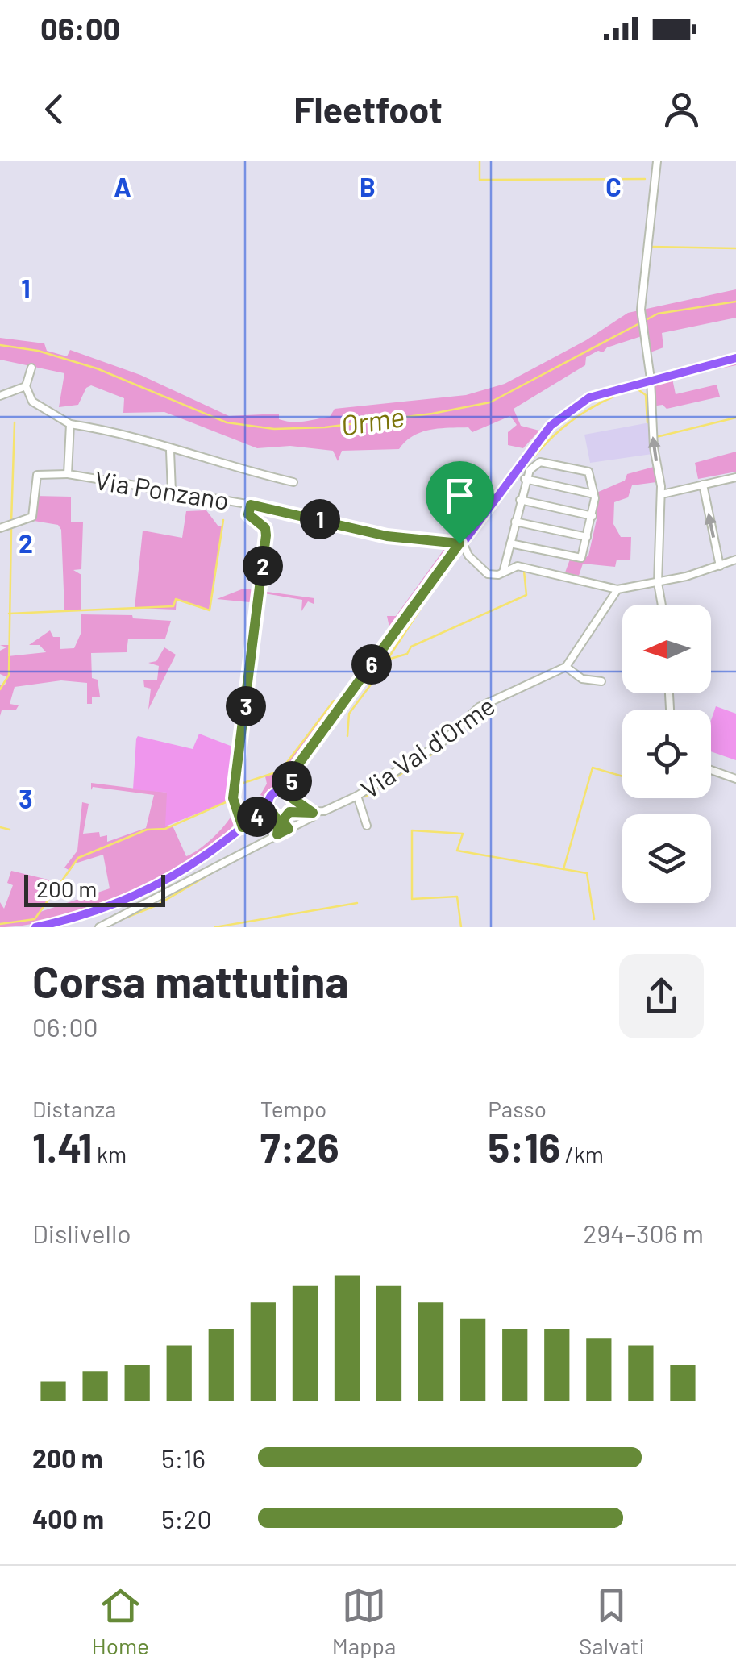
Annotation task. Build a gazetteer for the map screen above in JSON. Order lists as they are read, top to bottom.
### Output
{
  "streets": {
    "street": ["Via Ponzano", "Via Val d'Orme"]
  },
  "water": ["Orme"],
  "scale_bar": "200 m",
  "north": "left",
  "page": {
    "status": "06:00",
    "header": "Fleetfoot",
    "pins": [
      "1",
      "2",
      "6",
      "3",
      "5",
      "4"
    ],
    "scale": "200 m",
    "heading": ["Corsa mattutina", "06:00"],
    "stats": [
      ["Distanza", "1.41 km"],
      ["Tempo", "7:26"],
      ["Passo", "5:16 /km"]
    ],
    "chart": ["Dislivello", "294–306 m"],
    "list": [
      {
        "name": "200 m",
        "note": "5:16"
      },
      {
        "name": "400 m",
        "note": "5:20"
      }
    ],
    "tabs": ["Home", "Mappa", "Salvati"]
  },
  "grid": {
    "columns": ["A", "B", "C"],
    "rows": ["1", "2", "3"]
  }
}
